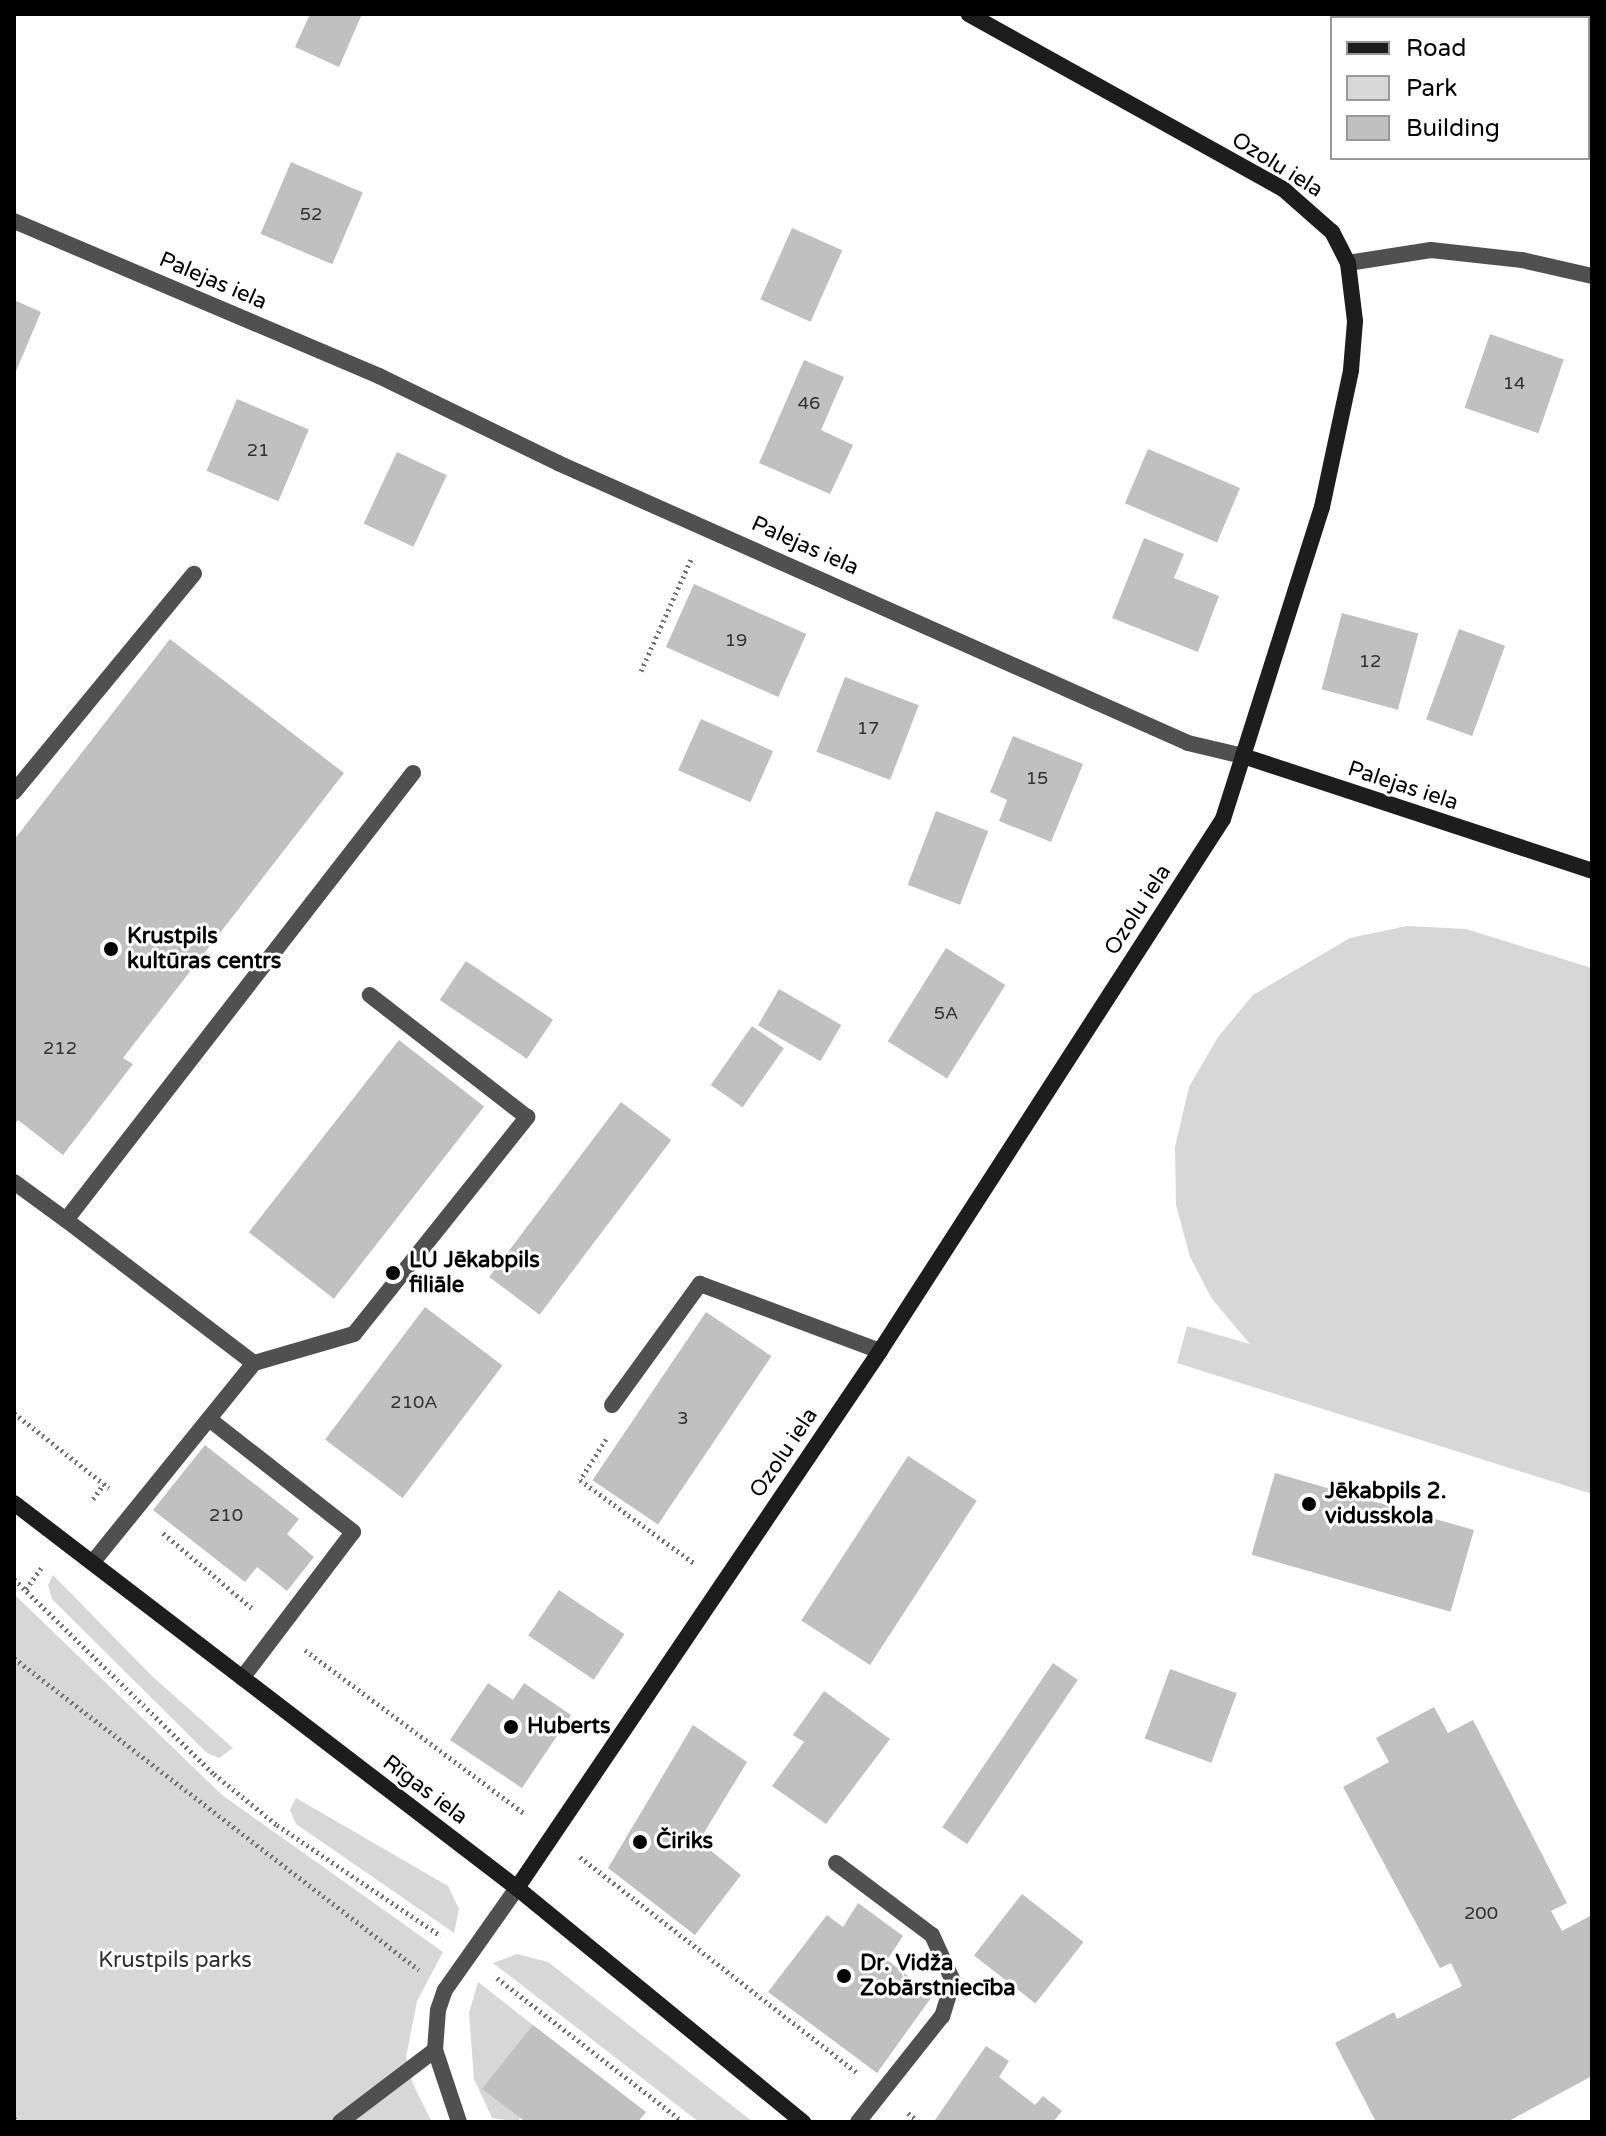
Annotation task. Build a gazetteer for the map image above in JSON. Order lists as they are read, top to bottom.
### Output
{
  "streets": {
    "street": ["Ozolu iela", "Palejas iela", "Rīgas iela"]
  },
  "crossings": [
    ["Ozolu iela", "Palejas iela"],
    ["Ozolu iela", "Rīgas iela"]
  ],
  "parks": ["Krustpils parks"],
  "places": [
    "Krustpils kultūras centrs",
    "LU Jēkabpils filiāle",
    "Jēkabpils 2. vidusskola",
    "Huberts",
    "Čiriks",
    "Dr. Vidža Zobārstniecība"
  ],
  "house_numbers": [
    "52",
    "14",
    "46",
    "21",
    "19",
    "12",
    "17",
    "15",
    "5A",
    "212",
    "210A",
    "3",
    "210",
    "200"
  ],
  "legend": ["Road", "Park", "Building"]
}
